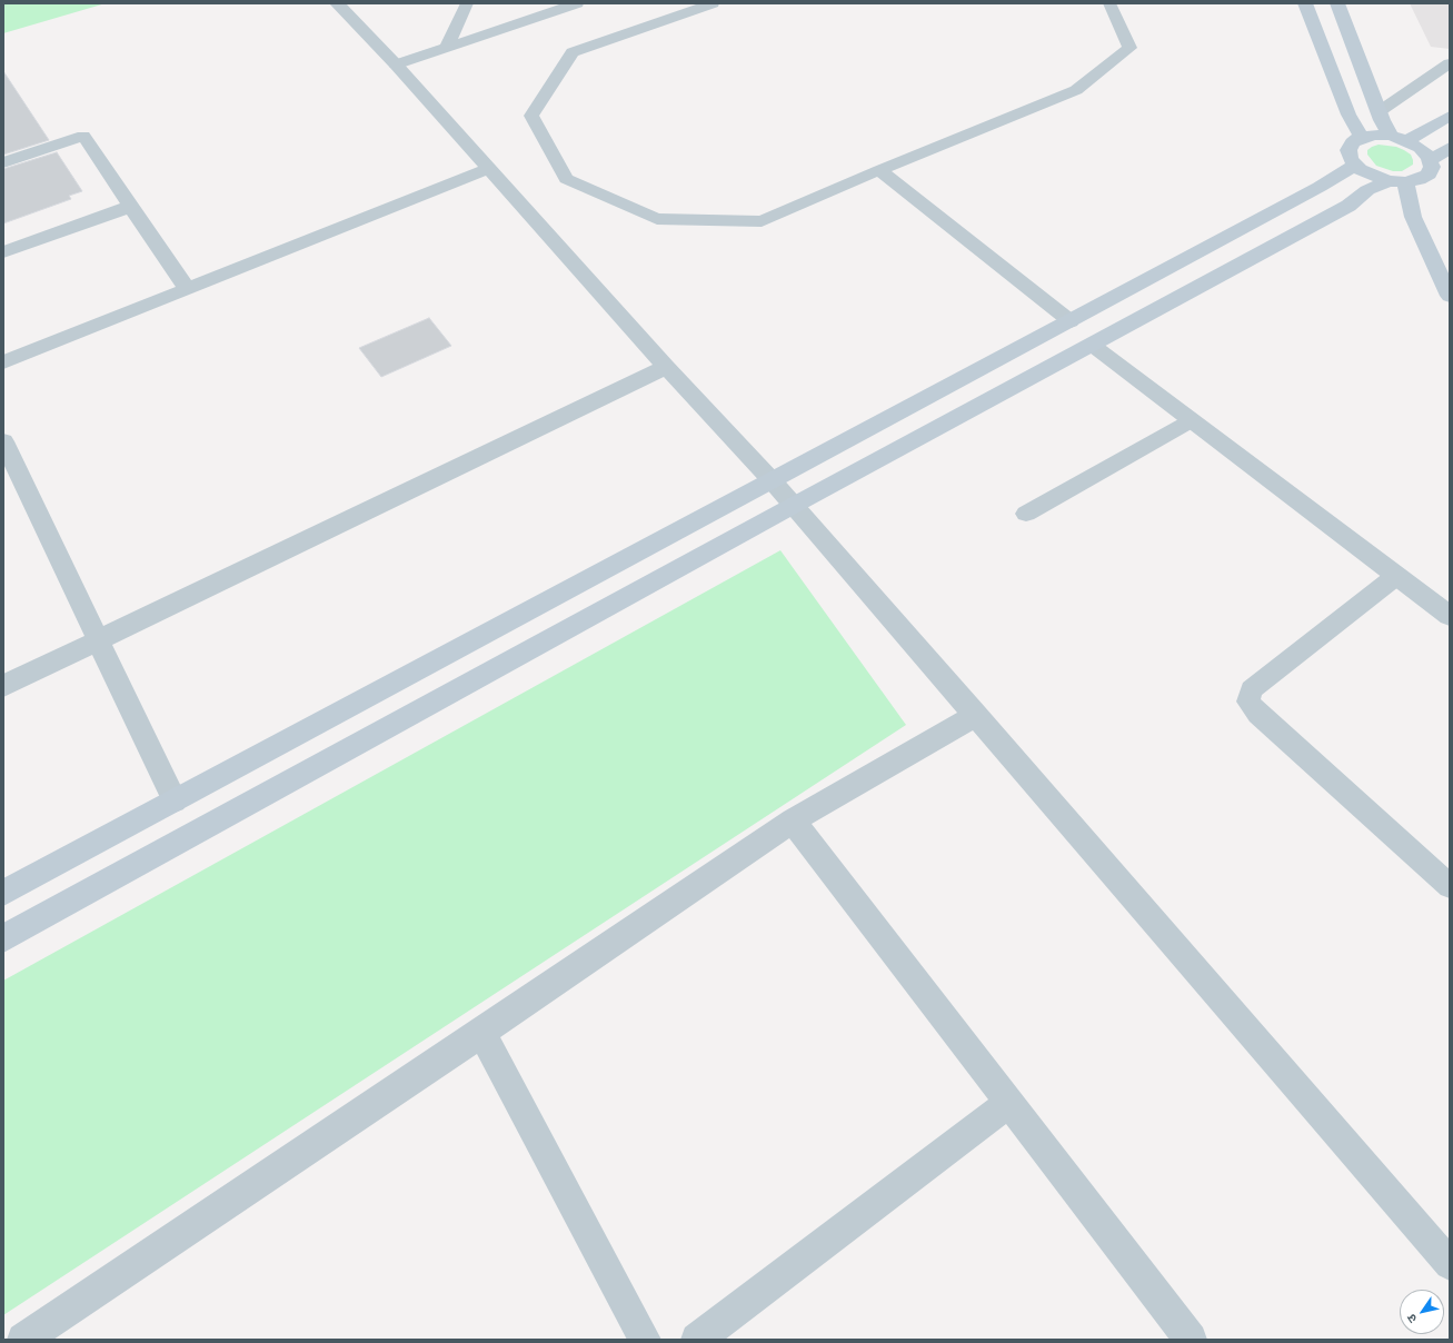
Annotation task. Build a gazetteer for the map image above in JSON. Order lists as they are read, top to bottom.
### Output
{
  "north": "bottom left"
}
